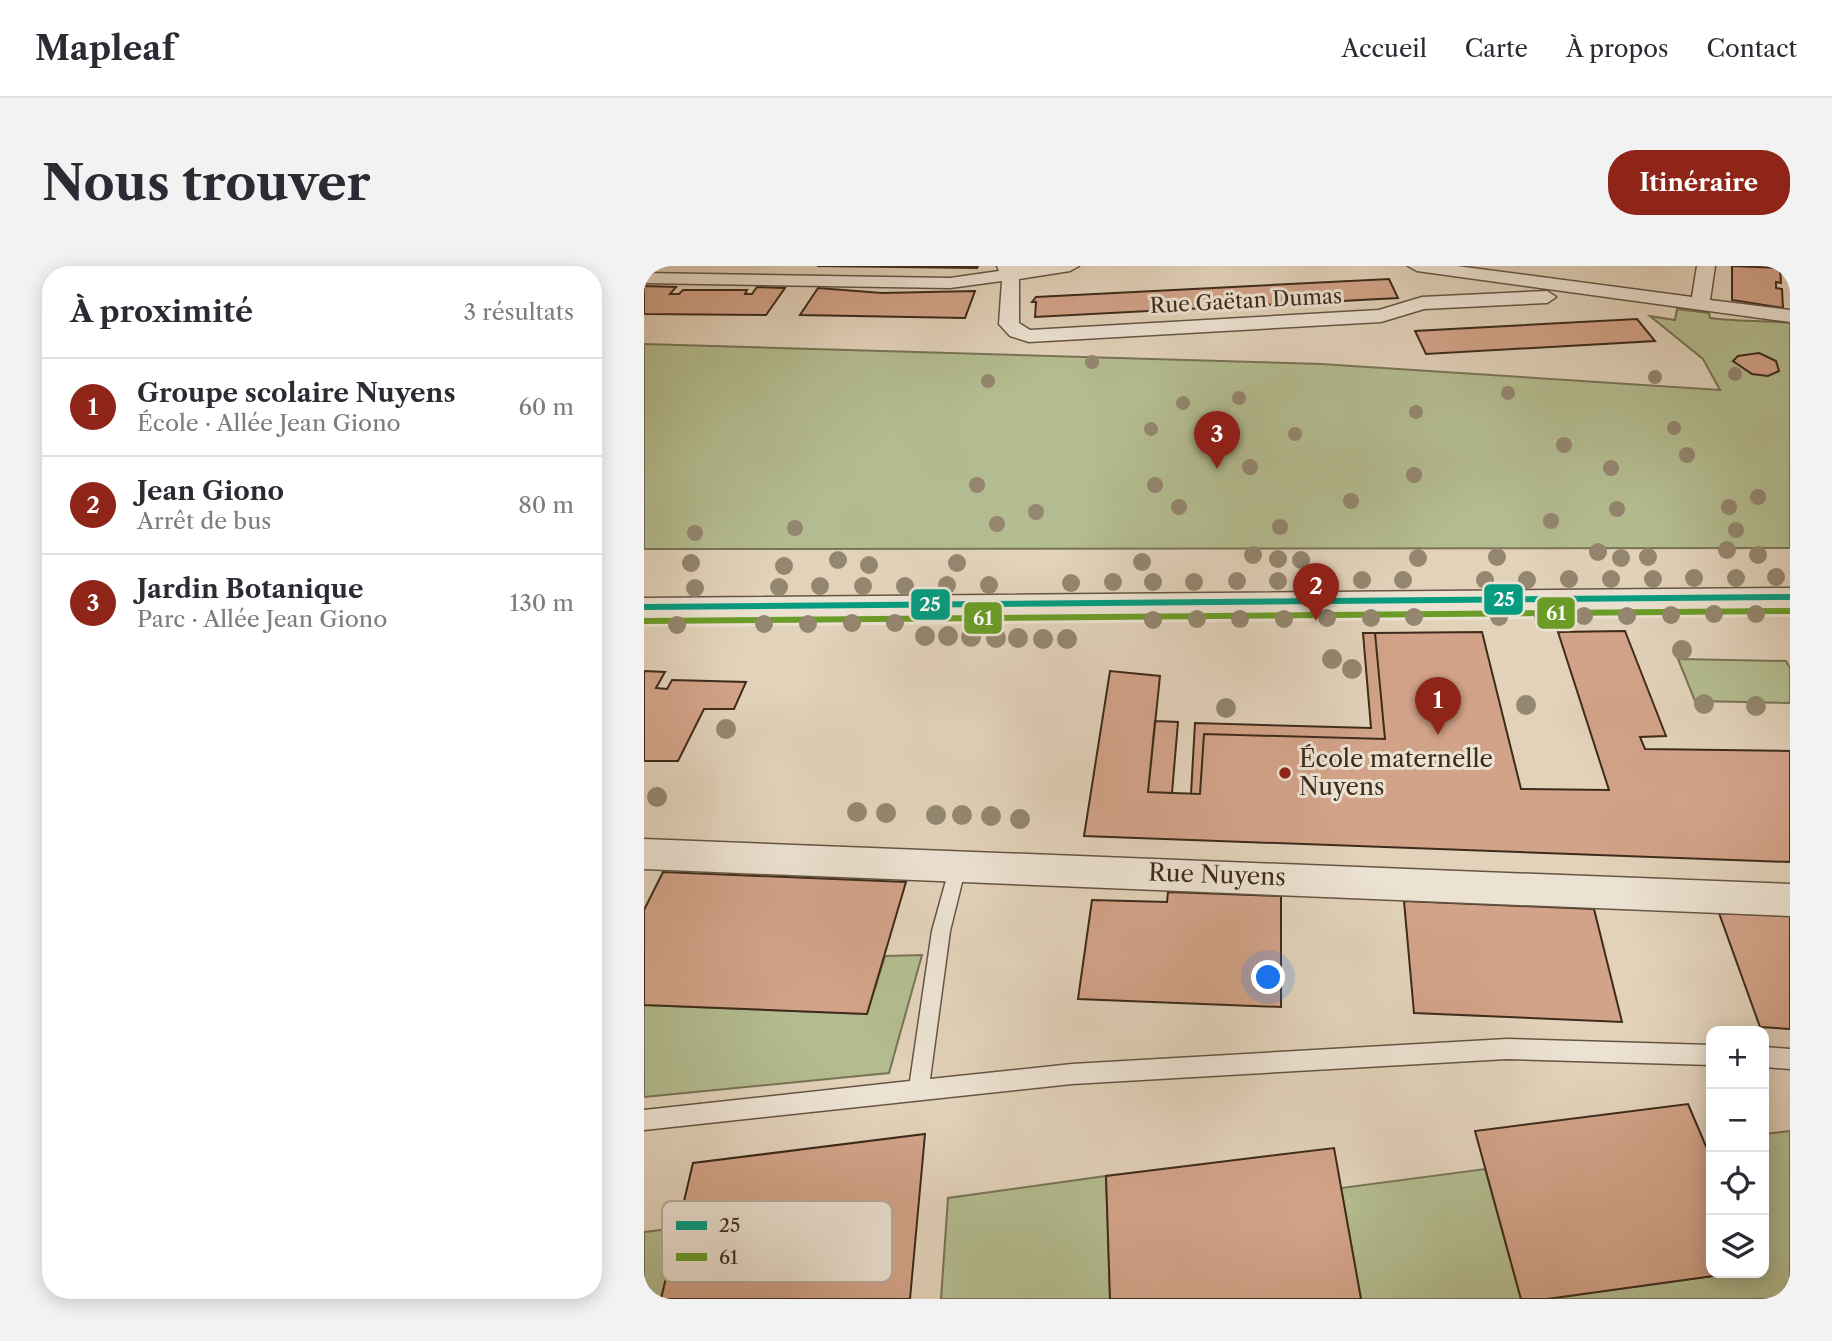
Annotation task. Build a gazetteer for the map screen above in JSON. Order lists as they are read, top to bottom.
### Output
{
  "streets": {
    "street": ["Rue Gaëtan Dumas", "Rue Nuyens"]
  },
  "places": ["École maternelle Nuyens"],
  "lines": ["transit line 25", "transit line 61"],
  "legend": ["25", "61"],
  "page": {
    "header": "Mapleaf",
    "nav": [
      "Accueil",
      "Carte",
      "À propos",
      "Contact"
    ],
    "buttons": "Itinéraire",
    "title": "Nous trouver",
    "heading": ["À proximité", "3 résultats"],
    "list": [
      {
        "mark": "1",
        "name": "Groupe scolaire Nuyens",
        "note": "École · Allée Jean Giono",
        "value": "60 m"
      },
      {
        "mark": "2",
        "name": "Jean Giono",
        "note": "Arrêt de bus",
        "value": "80 m"
      },
      {
        "mark": "3",
        "name": "Jardin Botanique",
        "note": "Parc · Allée Jean Giono",
        "value": "130 m"
      }
    ],
    "pins": ["3", "2", "1"],
    "map_buttons": ["+", "−"]
  }
}
